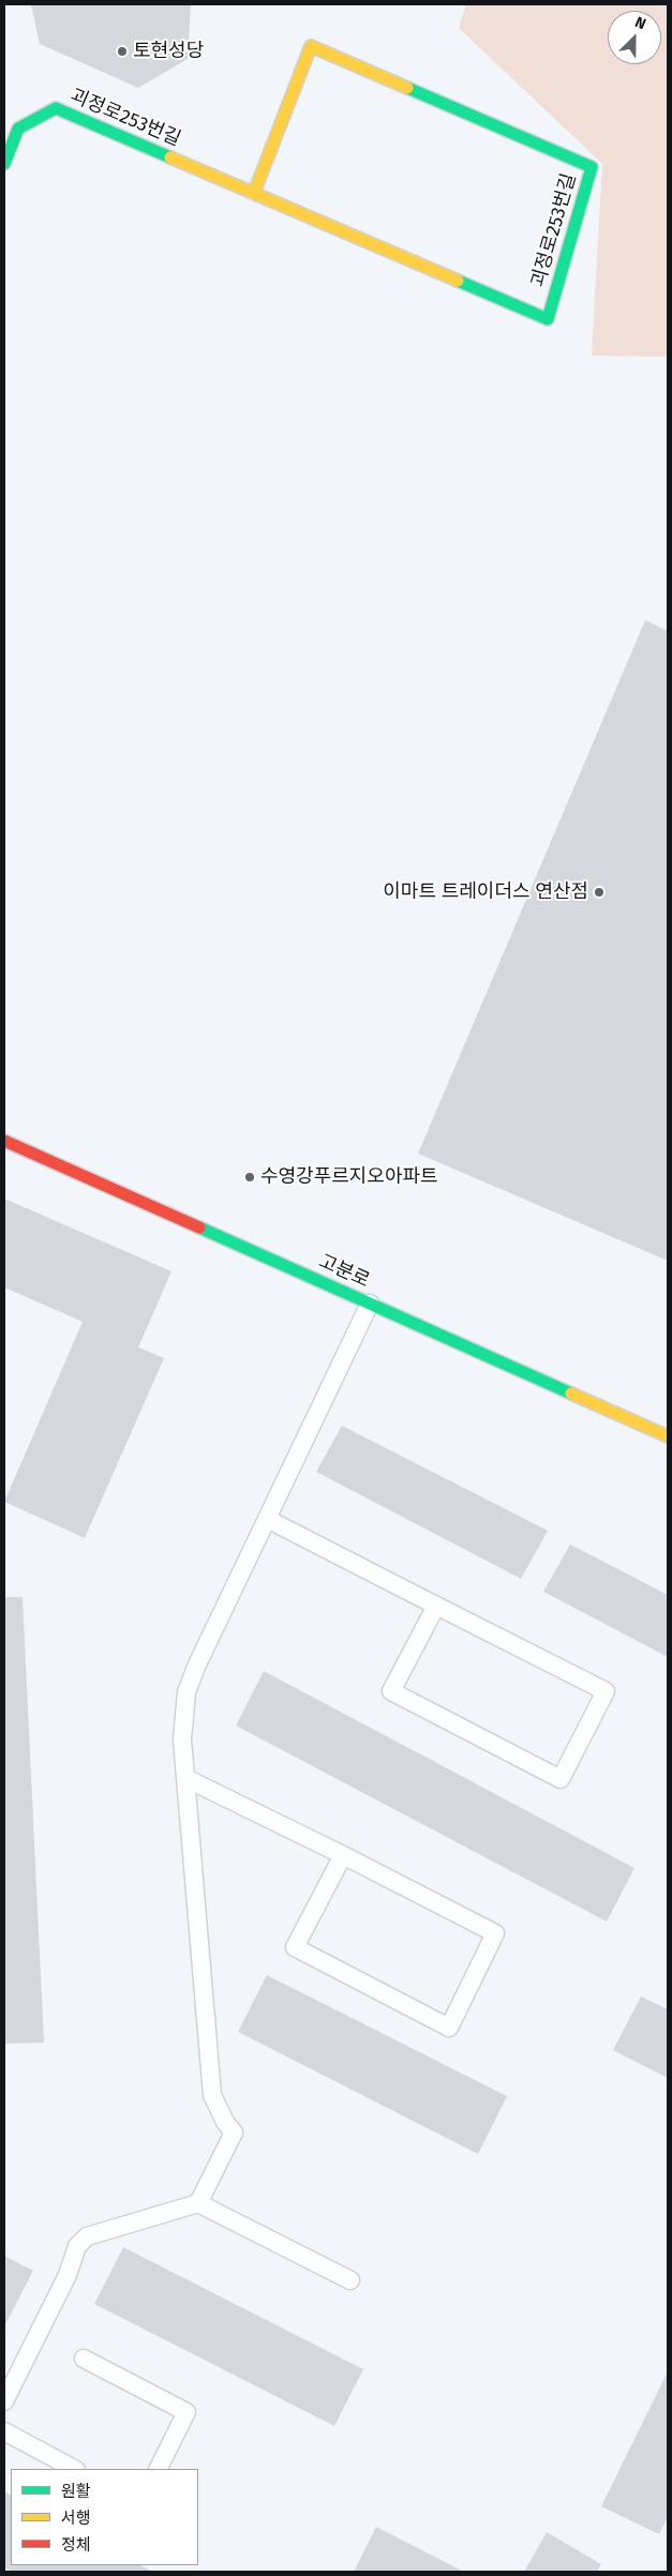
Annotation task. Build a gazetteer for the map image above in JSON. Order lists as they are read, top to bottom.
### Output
{
  "streets": {
    "street": ["괴정로253번길", "고분로"]
  },
  "places": ["토현성당", "이마트 트레이더스 연산점", "수영강푸르지오아파트"],
  "legend": ["원활", "서행", "정체"],
  "north": "top right"
}
